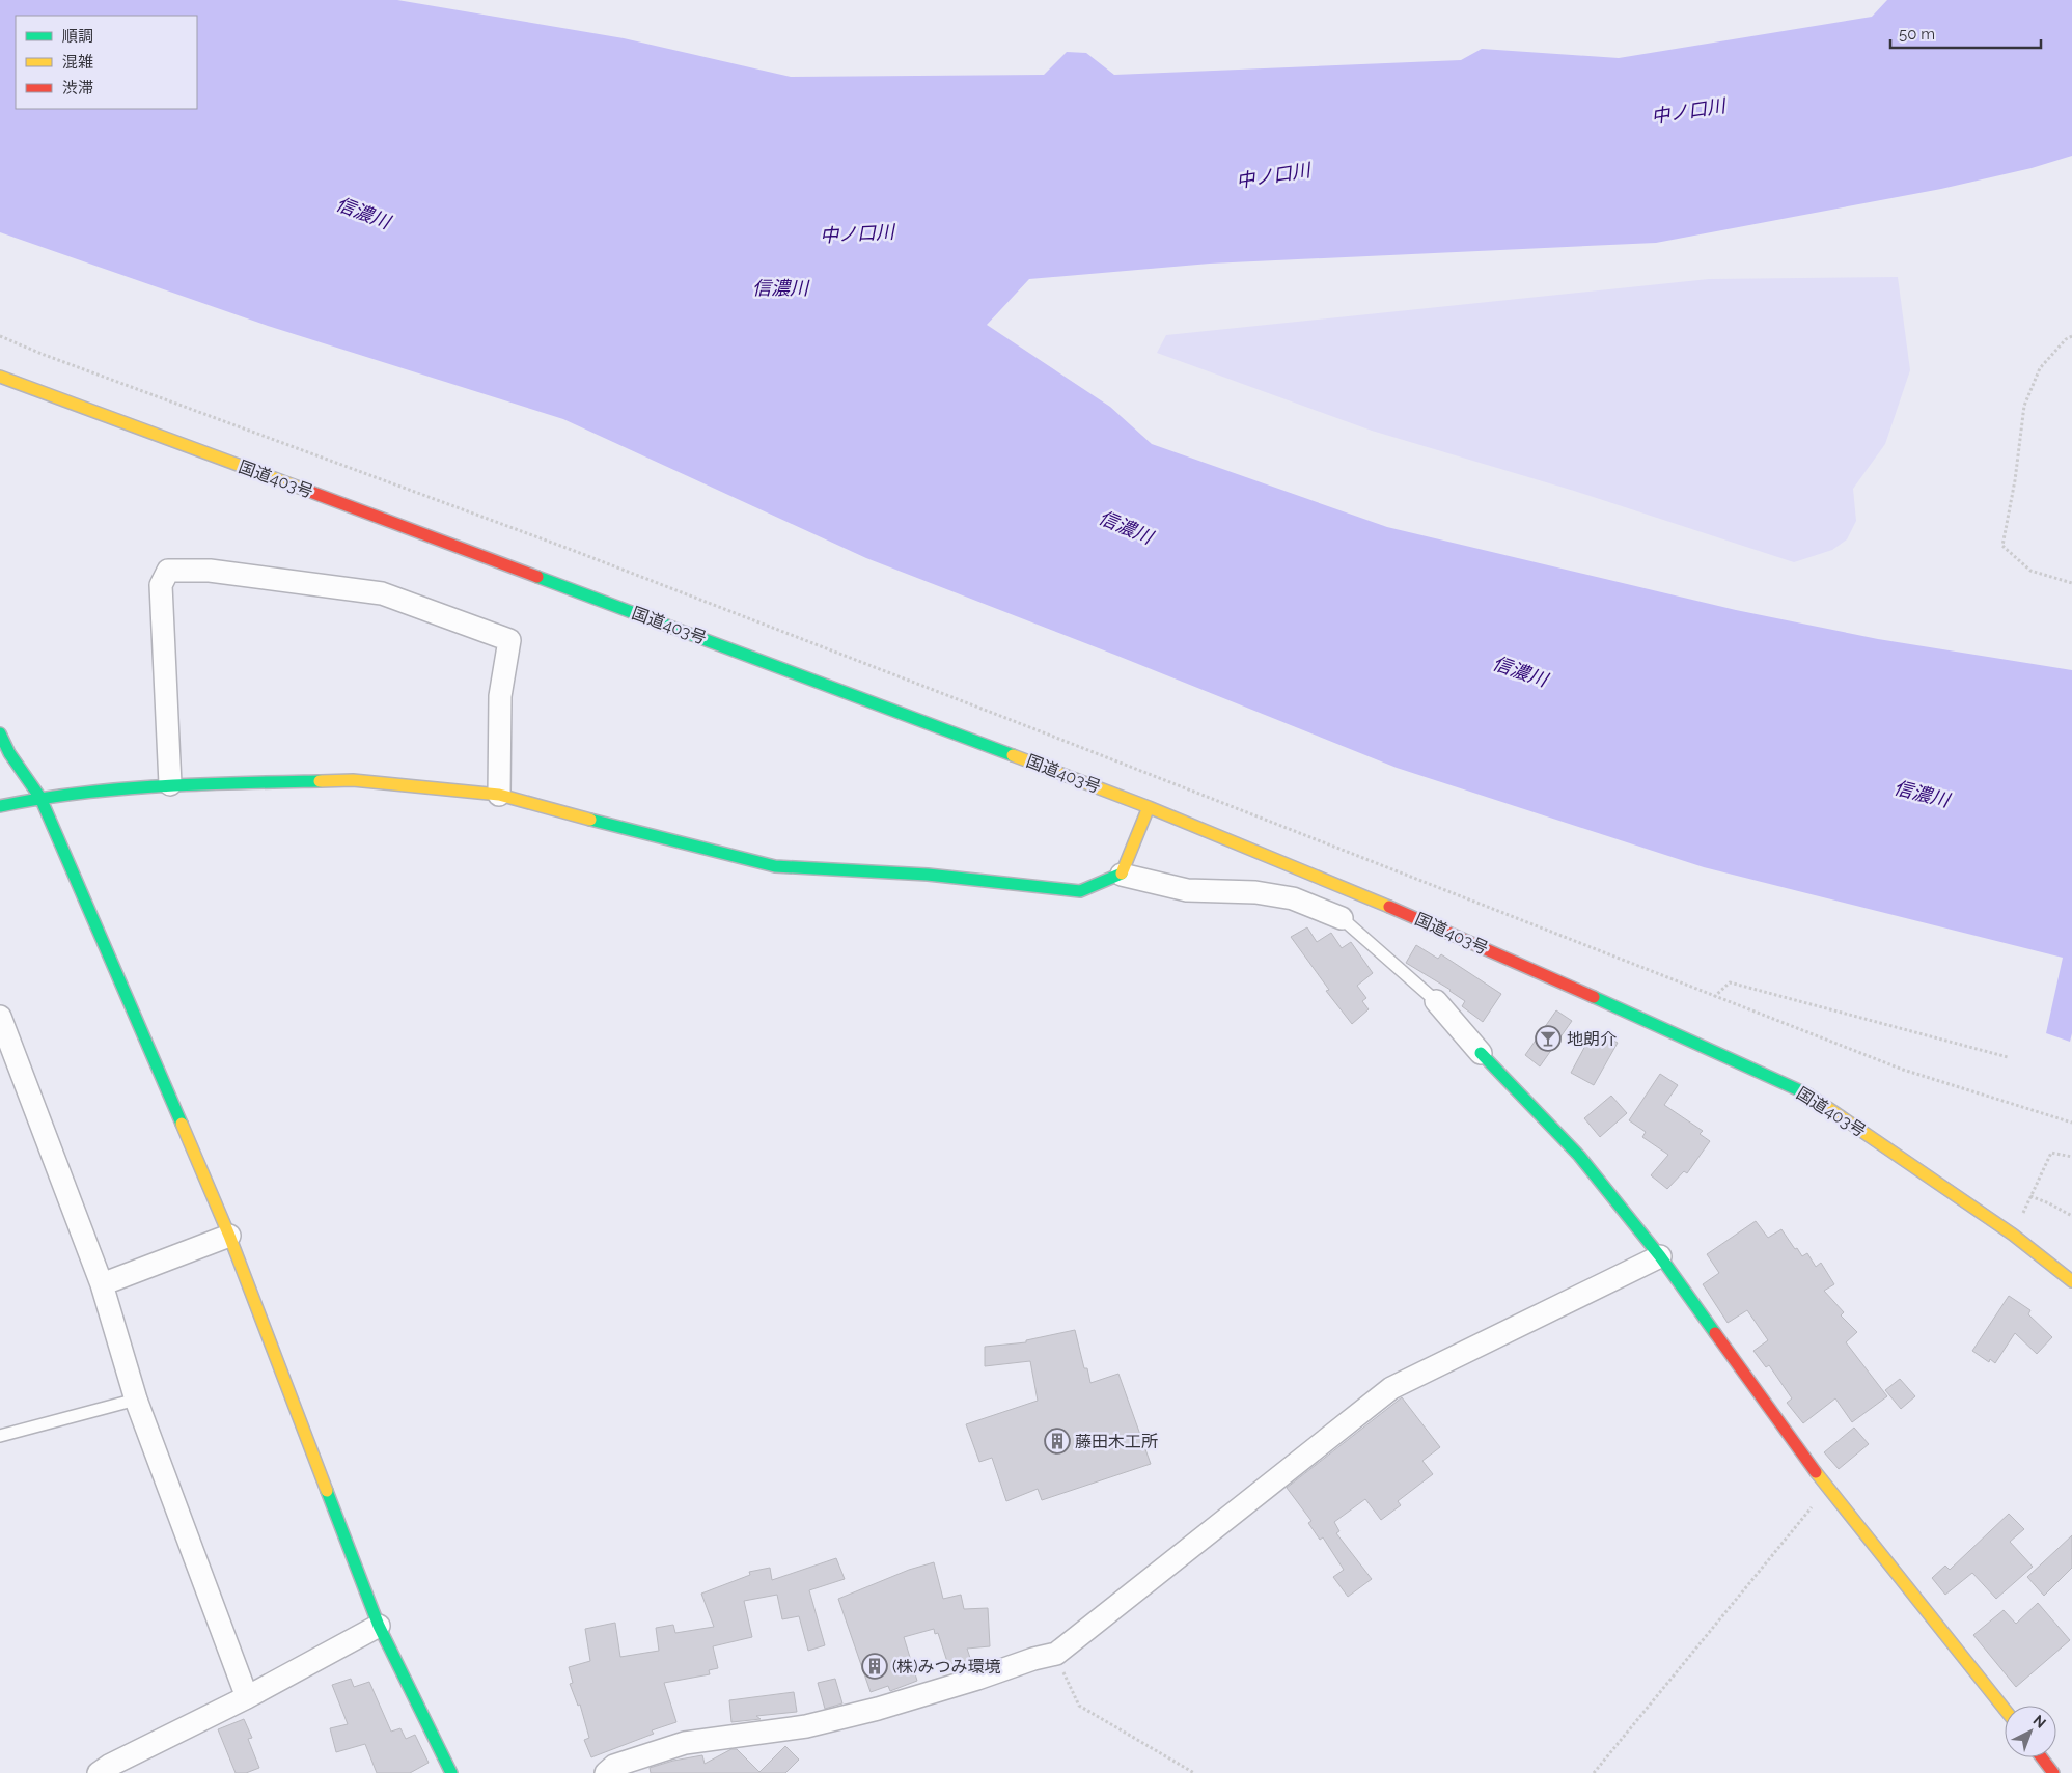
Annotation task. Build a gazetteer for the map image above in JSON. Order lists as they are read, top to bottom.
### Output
{
  "streets": {
    "main road": ["国道403号"]
  },
  "water": ["中ノ口川", "信濃川"],
  "places": {
    "bar": ["地朗介"],
    "building": ["藤田木工所", "(株)みつみ環境"]
  },
  "legend": ["順調", "混雑", "渋滞"],
  "scale_bar": "50 m",
  "north": "top right"
}
